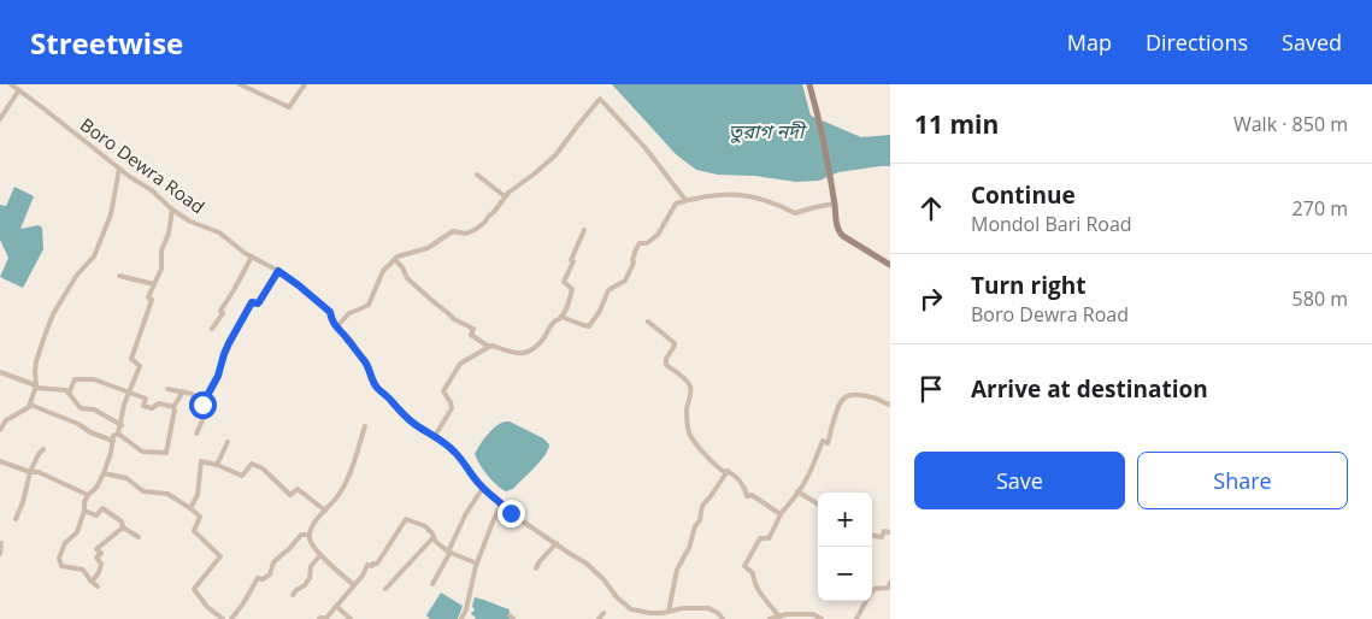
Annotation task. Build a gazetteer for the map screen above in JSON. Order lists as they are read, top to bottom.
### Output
{
  "streets": {
    "street": ["Boro Dewra Road"]
  },
  "water": ["তুরাগ নদী"],
  "page": {
    "header": "Streetwise",
    "nav": ["Map", "Directions", "Saved"],
    "heading": ["11 min", "Walk · 850 m"],
    "list": [
      ["Continue", "Mondol Bari Road", "270 m"],
      ["Turn right", "Boro Dewra Road", "580 m"],
      "Arrive at destination"
    ],
    "buttons": ["Save", "Share"],
    "map_buttons": ["+", "−"]
  }
}
